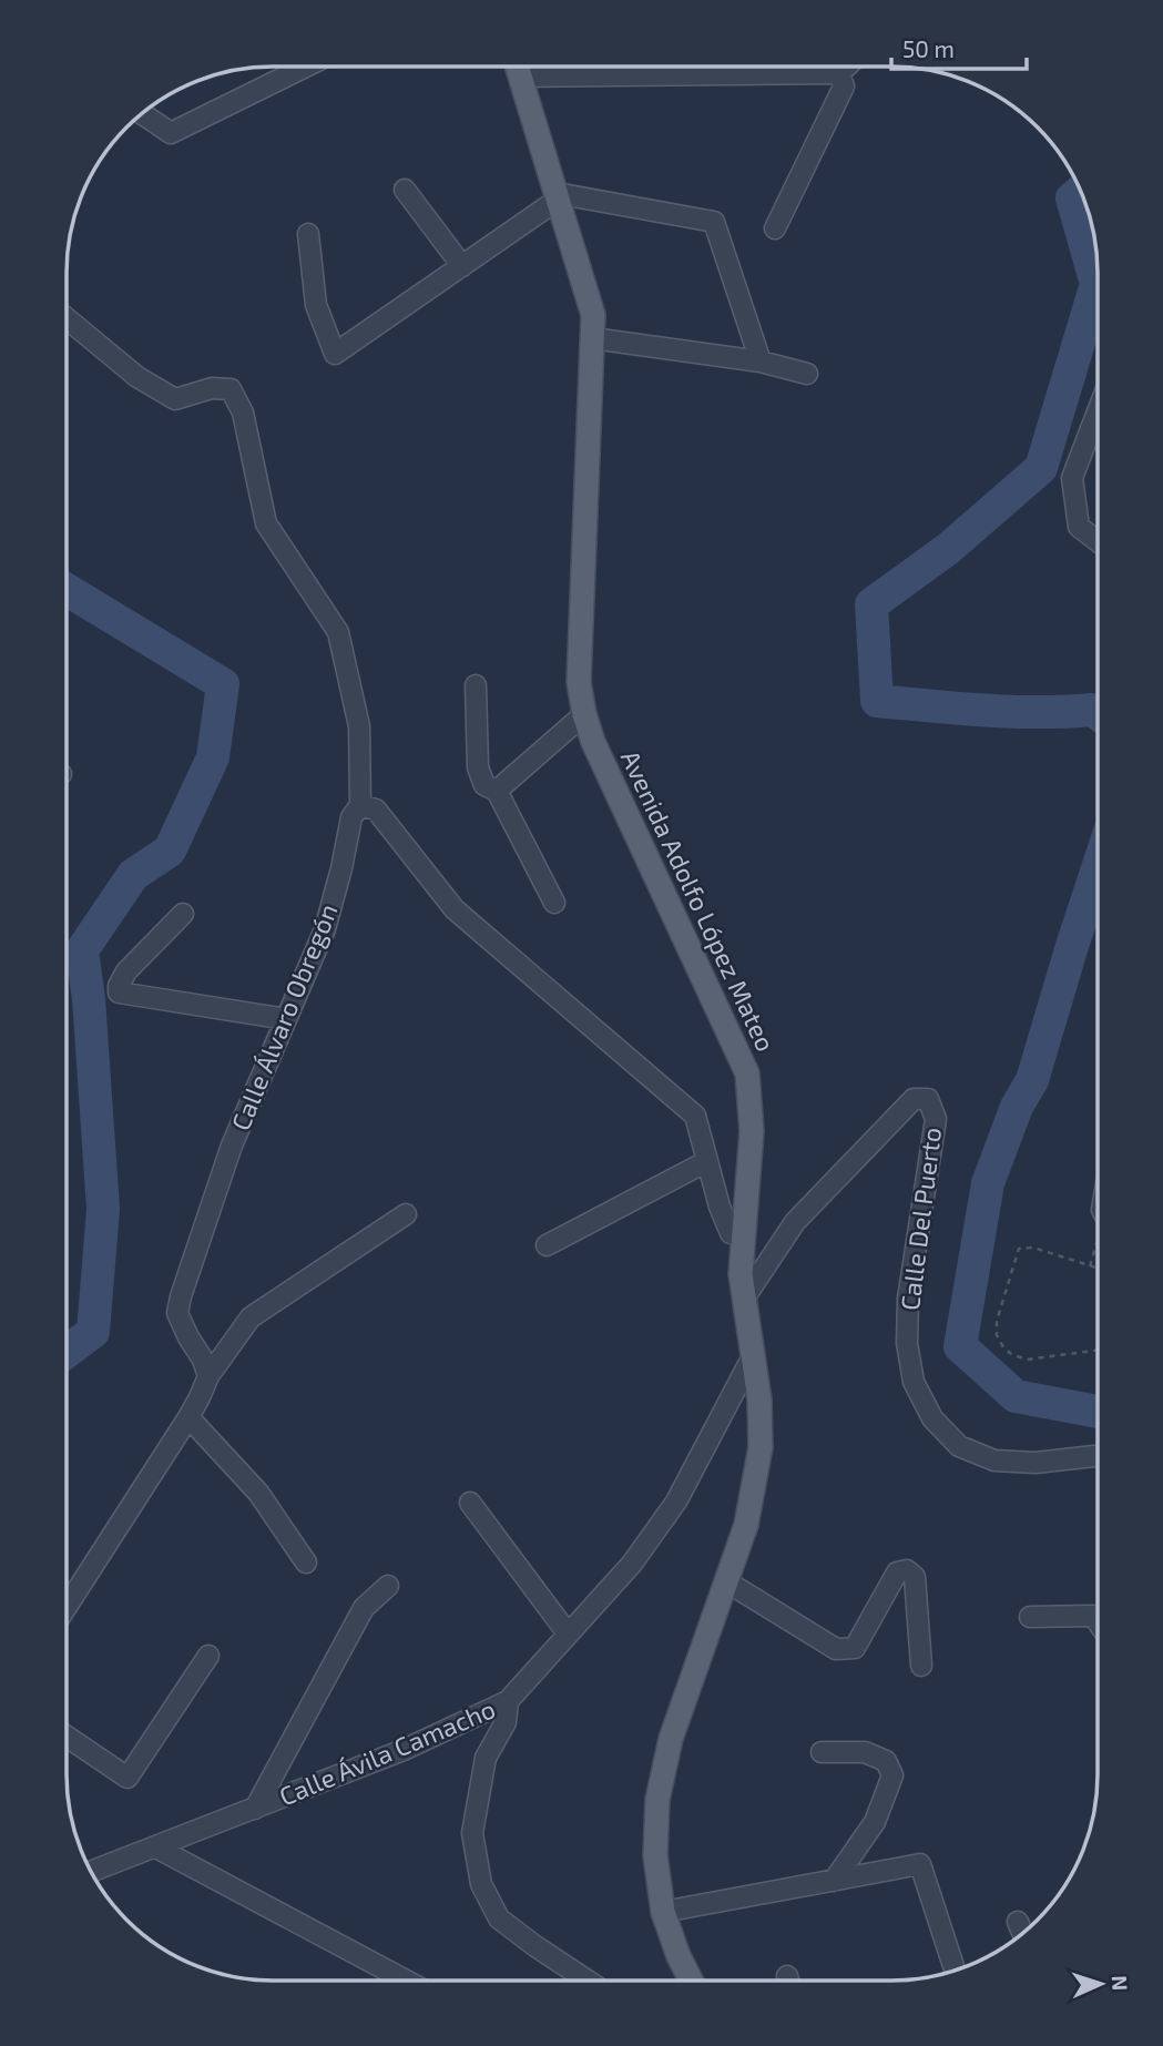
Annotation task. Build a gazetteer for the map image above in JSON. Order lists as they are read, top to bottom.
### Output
{
  "streets": {
    "main road": ["Avenida Adolfo López Mateo"],
    "street": ["Calle Álvaro Obregón", "Calle Del Puerto", "Calle Ávila Camacho"]
  },
  "crossings": [
    ["Avenida Adolfo López Mateo", "Calle Del Puerto"],
    ["Avenida Adolfo López Mateo", "Calle Ávila Camacho"]
  ],
  "scale_bar": "50 m",
  "north": "right"
}
